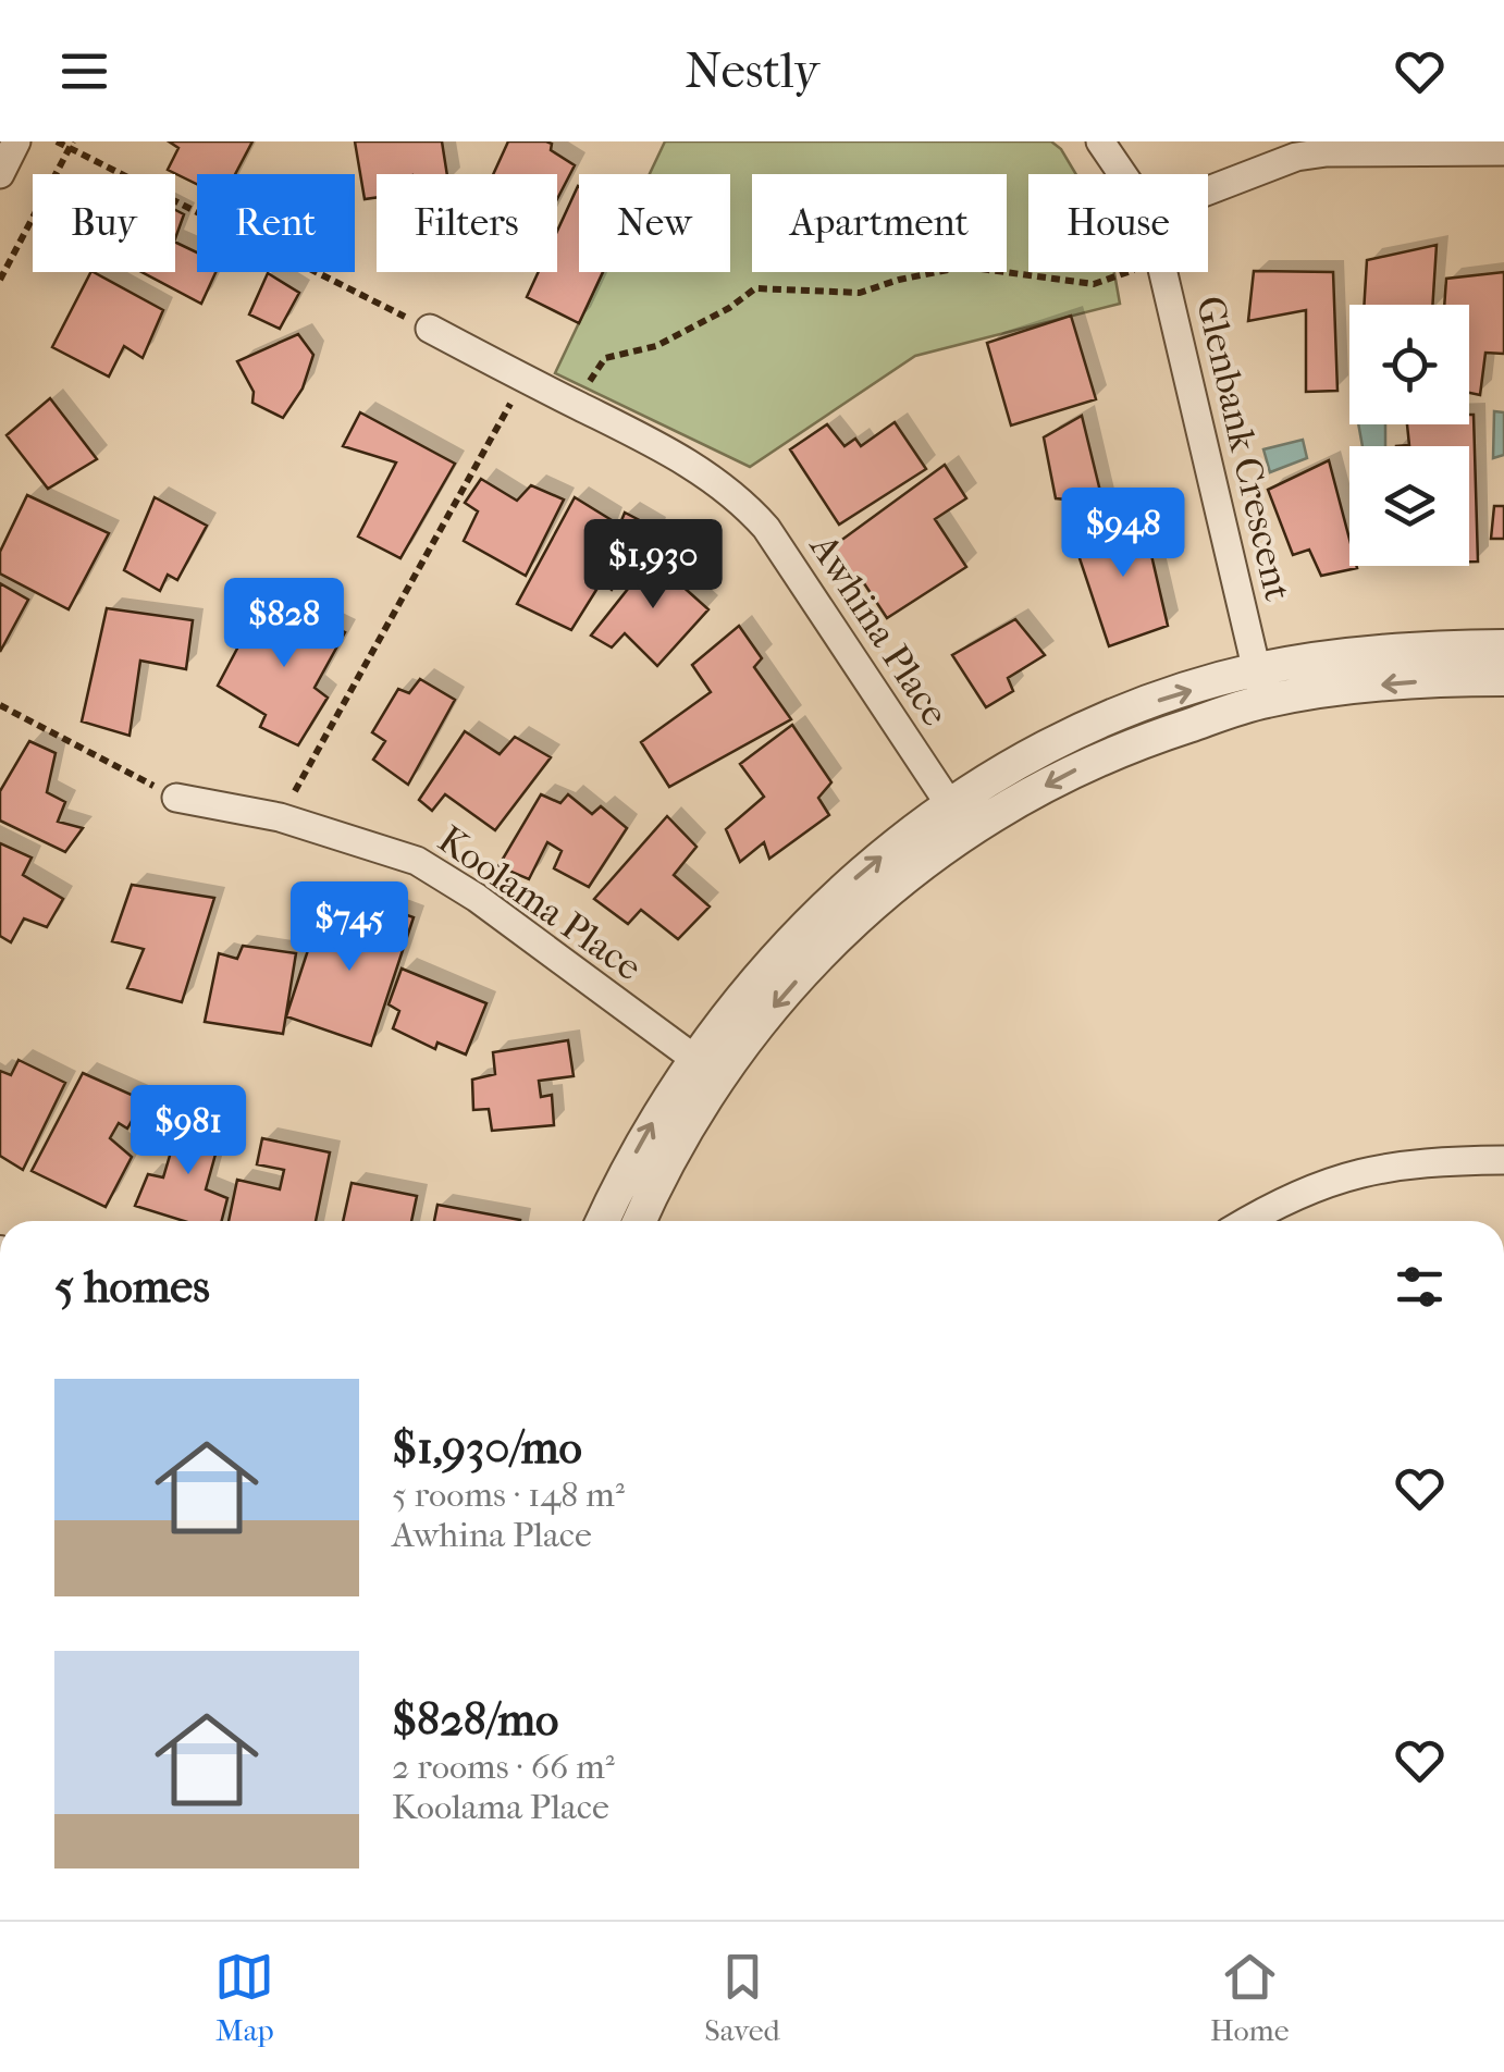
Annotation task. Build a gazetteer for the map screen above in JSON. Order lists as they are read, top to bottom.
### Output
{
  "streets": {
    "street": ["Glenbank Crescent", "Awhina Place", "Koolama Place"]
  },
  "page": {
    "header": "Nestly",
    "chip": [
      "Buy",
      "Rent",
      "Filters",
      "New",
      "Apartment",
      "House"
    ],
    "price": [
      "$948",
      "$1,930",
      "$828",
      "$745",
      "$981"
    ],
    "heading": "5 homes",
    "list": [
      {
        "name": "$1,930/mo",
        "note": "5 rooms · 148 m² · Awhina Place"
      },
      {
        "name": "$828/mo",
        "note": "2 rooms · 66 m² · Koolama Place"
      }
    ],
    "tabs": ["Map", "Saved", "Home"]
  }
}
